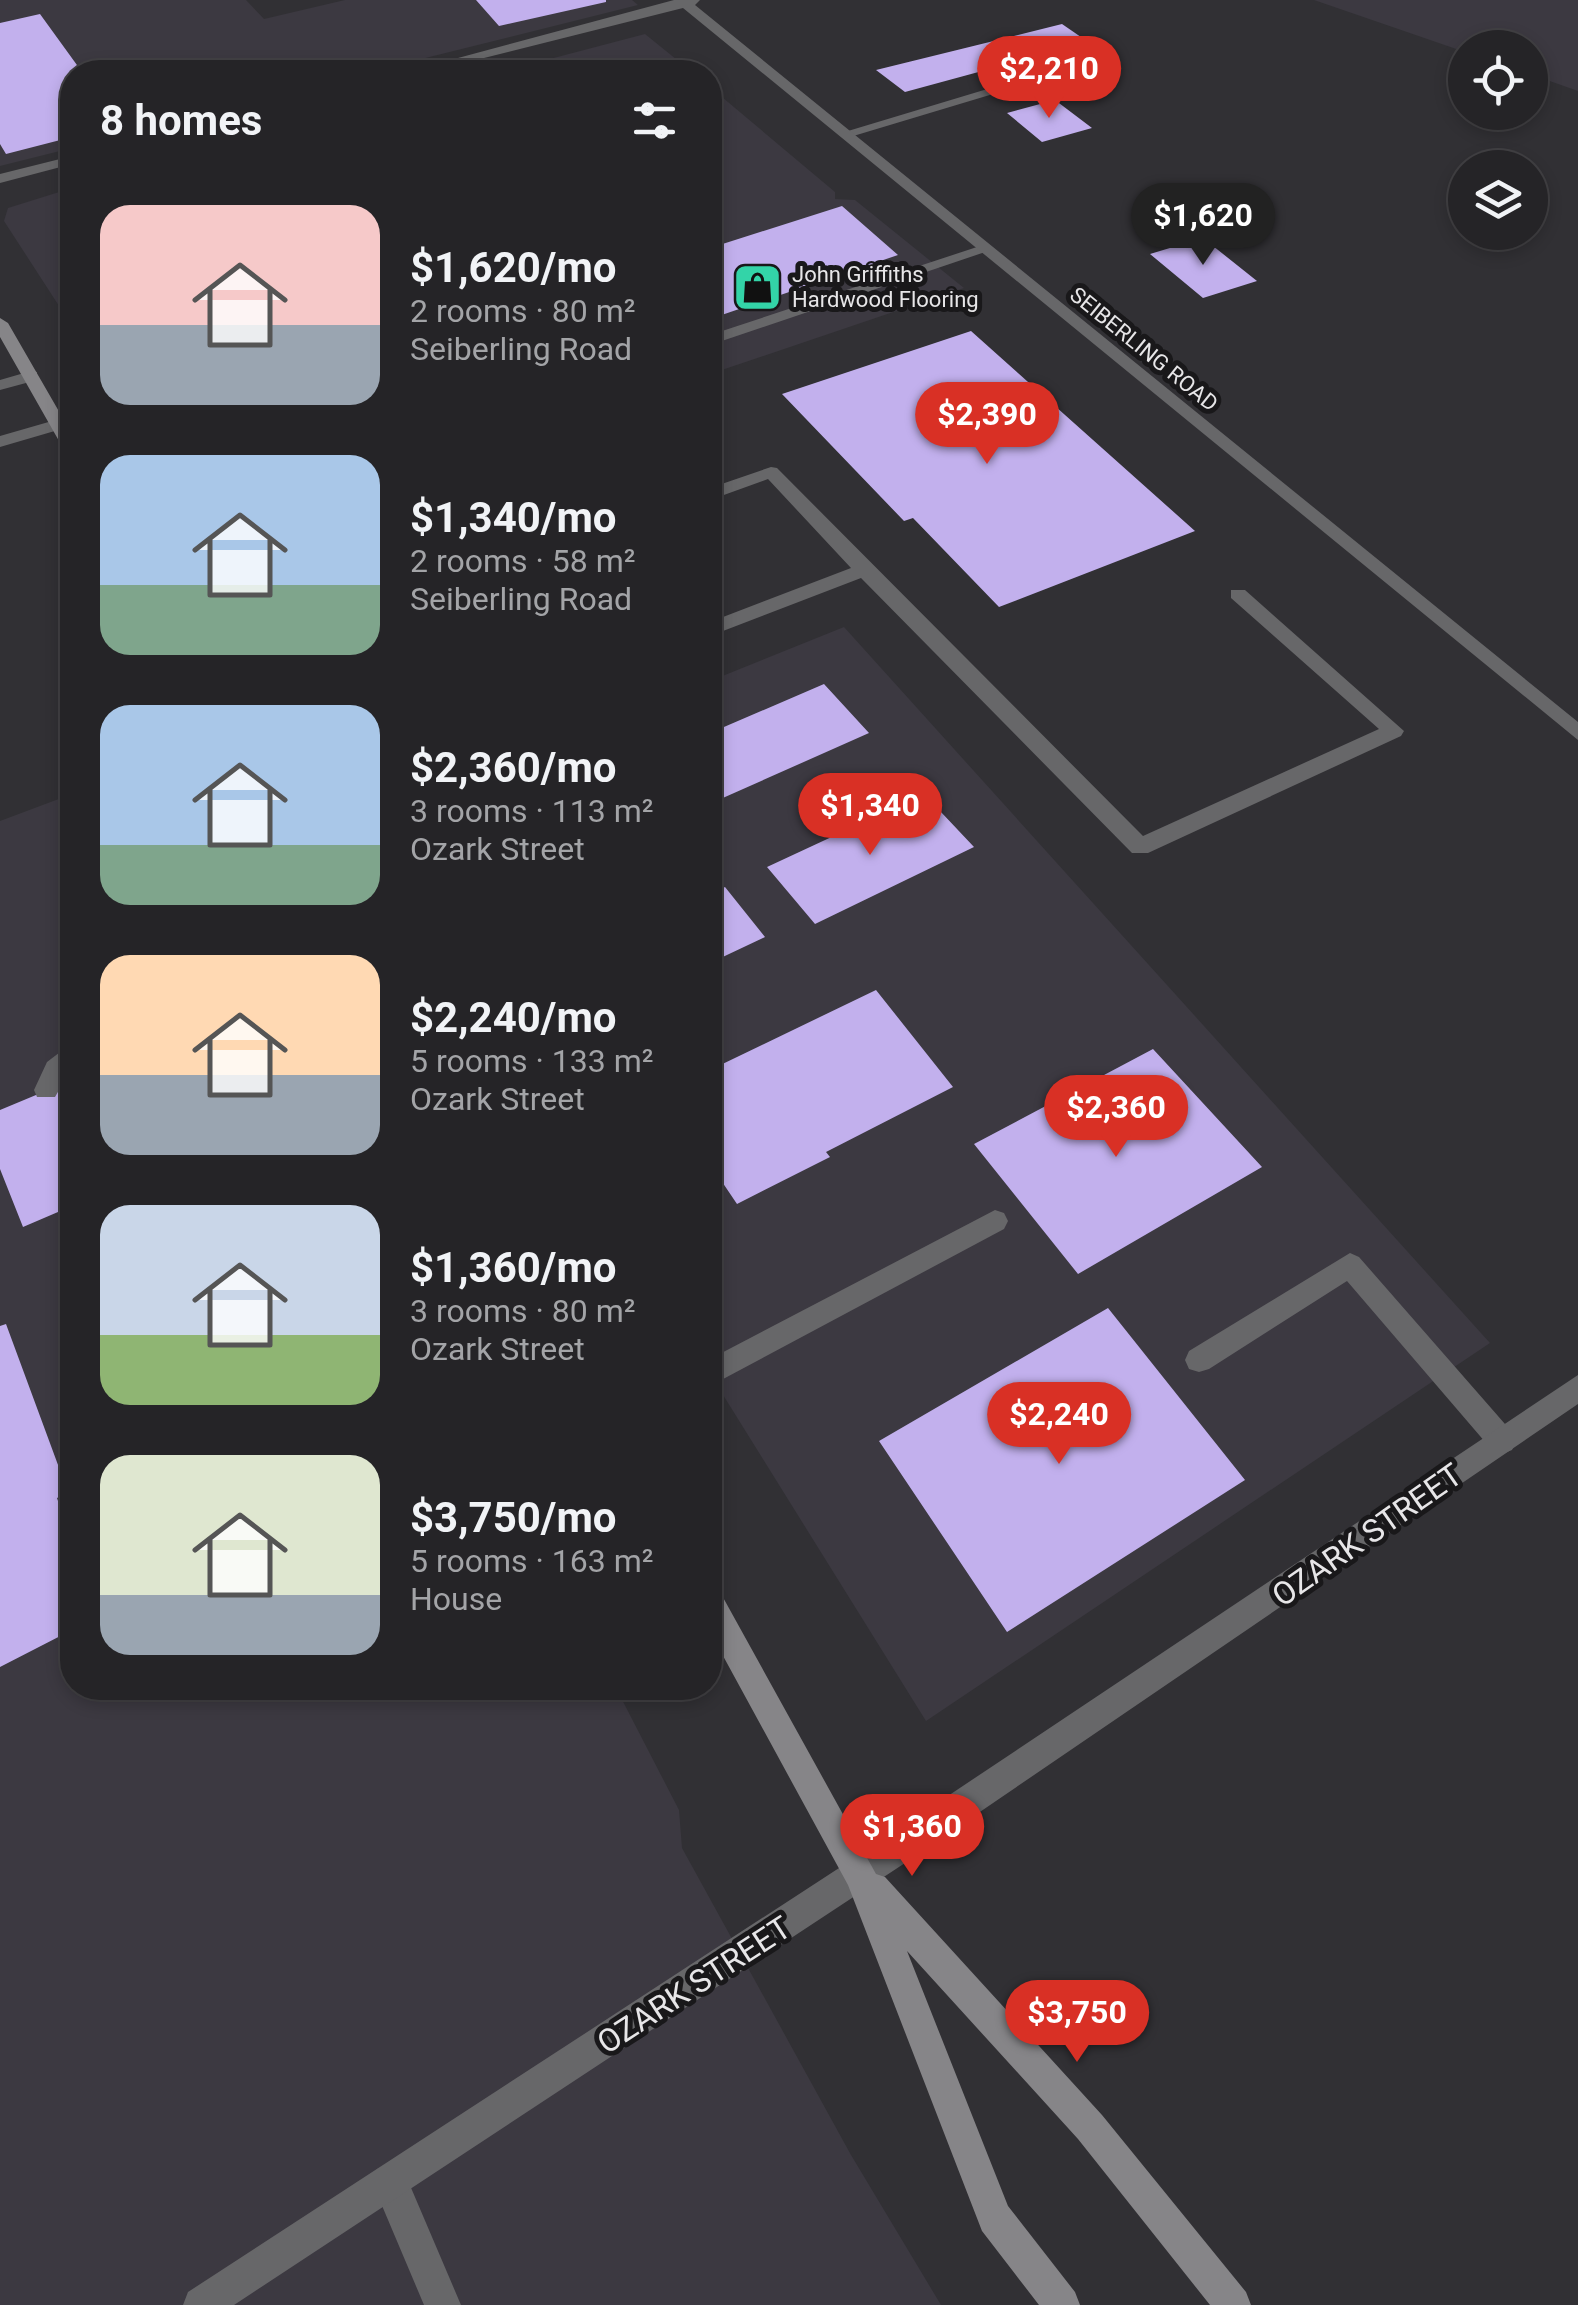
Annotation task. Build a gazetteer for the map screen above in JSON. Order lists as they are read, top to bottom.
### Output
{
  "streets": {
    "street": ["SEIBERLING ROAD", "OZARK STREET"]
  },
  "places": {
    "shop": ["John Griffiths Hardwood Flooring"]
  },
  "page": {
    "price": [
      "$2,210",
      "$1,620",
      "$2,390",
      "$1,340",
      "$2,360",
      "$2,240",
      "$1,360",
      "$3,750"
    ],
    "heading": "8 homes",
    "list": [
      {
        "name": "$1,620/mo",
        "note": "2 rooms · 80 m² · Seiberling Road"
      },
      {
        "name": "$1,340/mo",
        "note": "2 rooms · 58 m² · Seiberling Road"
      },
      {
        "name": "$2,360/mo",
        "note": "3 rooms · 113 m² · Ozark Street"
      },
      {
        "name": "$2,240/mo",
        "note": "5 rooms · 133 m² · Ozark Street"
      },
      {
        "name": "$1,360/mo",
        "note": "3 rooms · 80 m² · Ozark Street"
      },
      {
        "name": "$3,750/mo",
        "note": "5 rooms · 163 m² · House"
      }
    ]
  }
}
